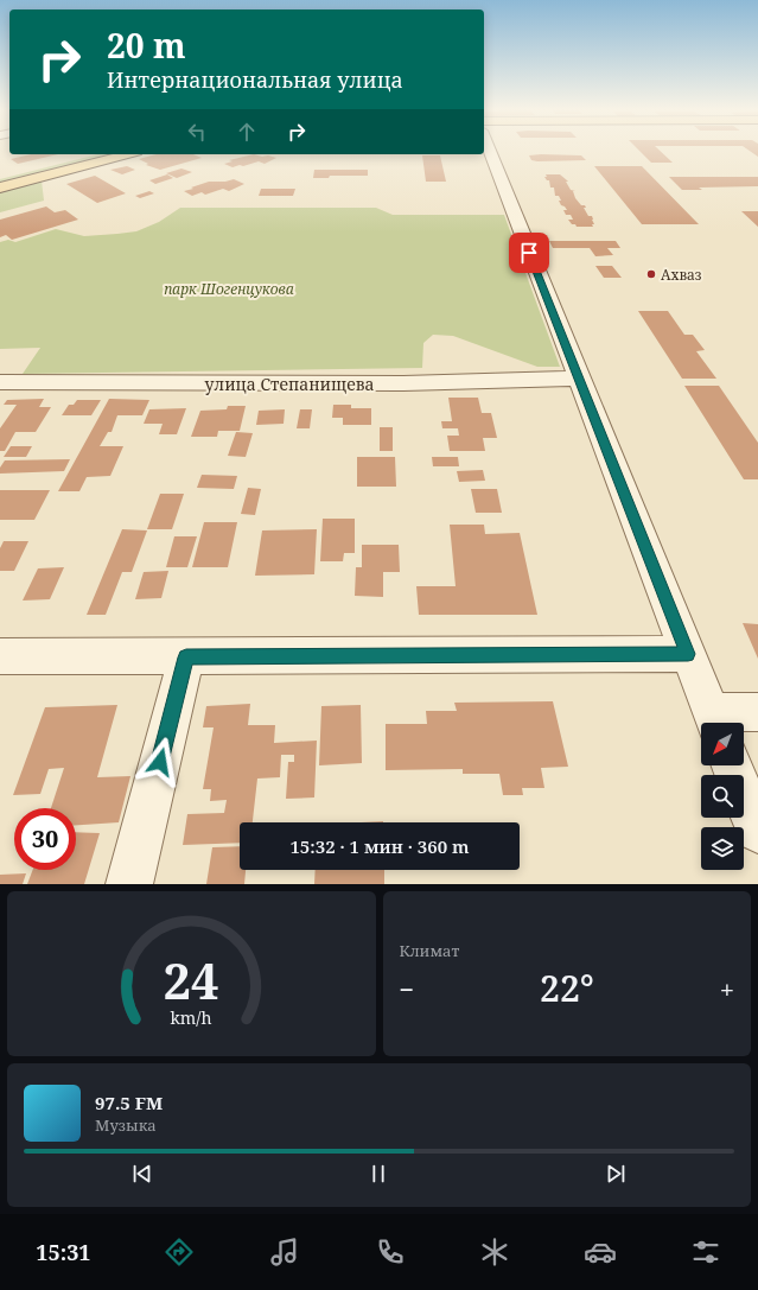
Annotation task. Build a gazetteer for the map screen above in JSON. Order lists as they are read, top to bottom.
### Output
{
  "streets": {
    "street": ["улица Степанищева"]
  },
  "parks": ["парк Шогенцукова"],
  "places": ["Ахваз"],
  "north": "bottom left",
  "page": {
    "turn": ["20 m", "Интернациональная улица"],
    "limit": "30",
    "trip": "15:32 · 1 мин · 360 m",
    "tile": "Климат",
    "heat": ["−", "22°", "+"],
    "song": ["97.5 FM", "Музыка"],
    "tabs": "15:31",
    "gauge": ["24", "km/h"]
  }
}
